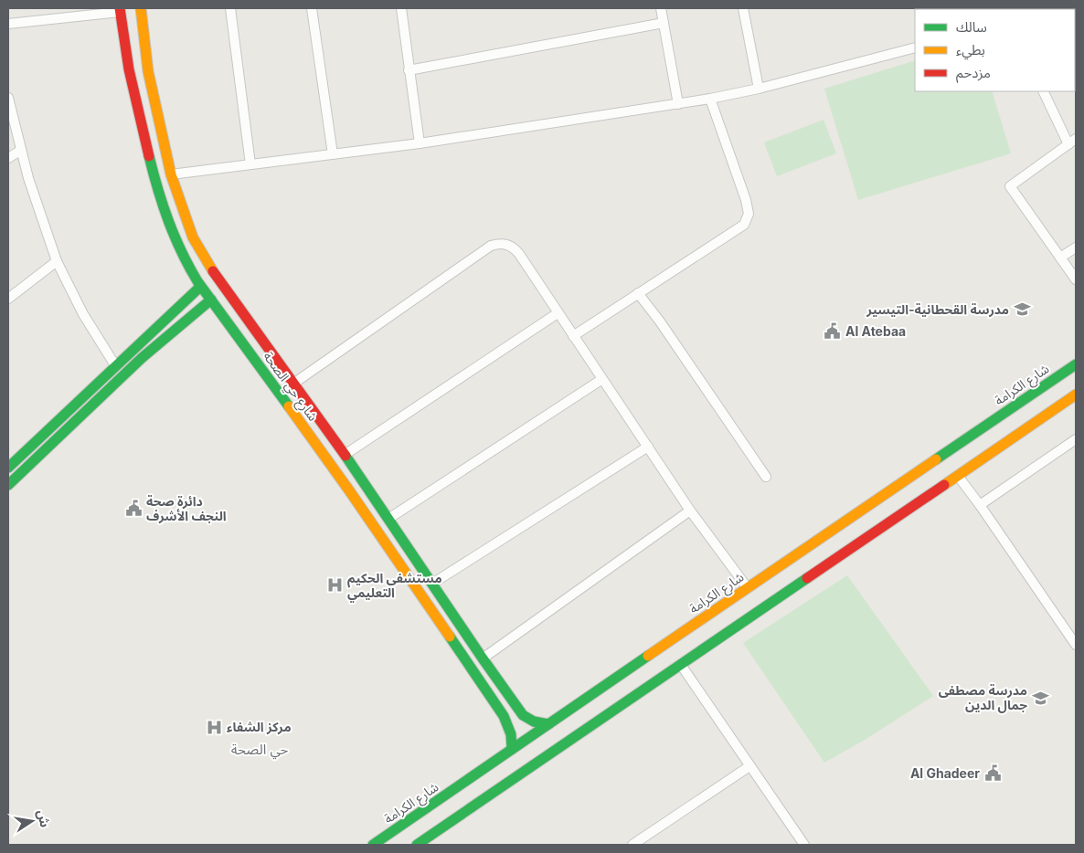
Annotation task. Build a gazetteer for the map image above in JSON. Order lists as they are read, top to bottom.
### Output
{
  "streets": {
    "main road": ["شارع الكرامة", "شارع حي الصحة"]
  },
  "crossings": [
    ["شارع الكرامة", "شارع حي الصحة"]
  ],
  "districts": ["حي الصحة"],
  "places": {
    "school or university": ["مدرسة القحطانية-التيسير", "مدرسة مصطفى جمال الدين"],
    "public building": ["Al Atebaa", "دائرة صحة النجف الأشرف", "Al Ghadeer"],
    "hospital": ["مستشفى الحكيم التعليمي", "مركز الشفاء"]
  },
  "legend": ["سالك", "بطيء", "مزدحم"],
  "north": "right"
}
